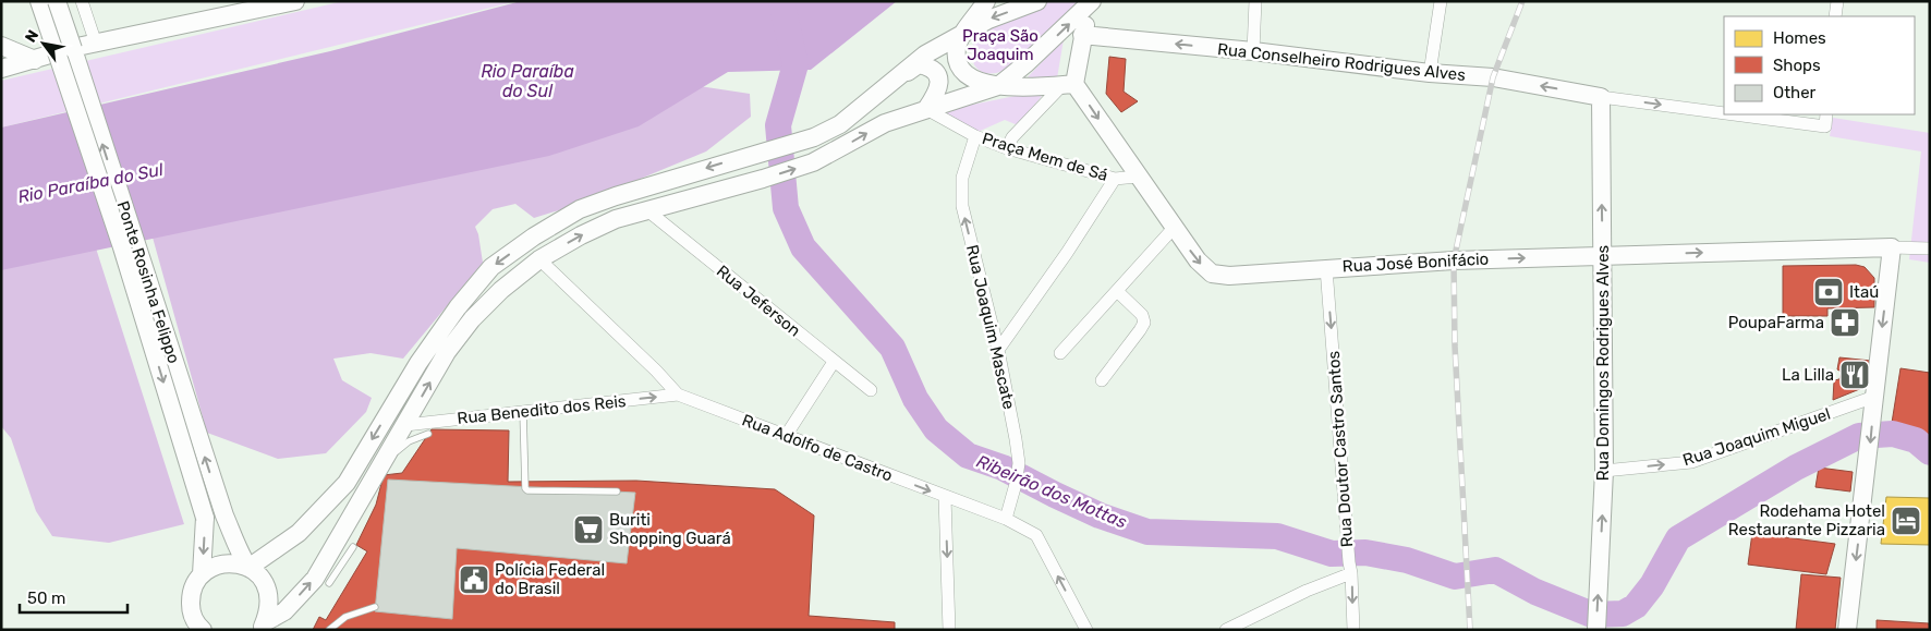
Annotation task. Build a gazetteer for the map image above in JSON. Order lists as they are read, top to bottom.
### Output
{
  "streets": {
    "street": [
      "Rua Conselheiro Rodrigues Alves",
      "Praça Mem de Sá",
      "Rua José Bonifácio",
      "Ponte Rosinha Felippo",
      "Rua Jeferson",
      "Rua Joaquim Mascate",
      "Rua Domingos Rodrigues Alves",
      "Rua Benedito dos Reis",
      "Rua Joaquim Miguel",
      "Rua Adolfo de Castro",
      "Rua Doutor Castro Santos"
    ]
  },
  "crossings": [
    ["Rua Conselheiro Rodrigues Alves", "Rua Domingos Rodrigues Alves"],
    ["Praça Mem de Sá", "Rua José Bonifácio"],
    ["Praça Mem de Sá", "Rua Joaquim Mascate"],
    ["Rua José Bonifácio", "Rua Domingos Rodrigues Alves"],
    ["Rua José Bonifácio", "Rua Doutor Castro Santos"],
    ["Rua Joaquim Mascate", "Rua Adolfo de Castro"],
    ["Rua Domingos Rodrigues Alves", "Rua Joaquim Miguel"],
    ["Rua Benedito dos Reis", "Rua Adolfo de Castro"]
  ],
  "one_way": [
    "Rua Conselheiro Rodrigues Alves",
    "Rua José Bonifácio",
    "Rua Joaquim Mascate",
    "Rua Domingos Rodrigues Alves",
    "Rua Benedito dos Reis",
    "Rua Joaquim Miguel",
    "Rua Doutor Castro Santos"
  ],
  "water": ["Rio Paraíba do Sul", "Ribeirão dos Mottas"],
  "parks": ["Praça São Joaquim"],
  "places": {
    "bank": ["Itaú"],
    "pharmacy": ["PoupaFarma"],
    "restaurant": ["La Lilla"],
    "hotel": ["Rodehama Hotel Restaurante Pizzaria"],
    "supermarket": ["Buriti Shopping Guará"],
    "public building": ["Polícia Federal do Brasil"]
  },
  "legend": ["Homes", "Shops", "Other"],
  "scale_bar": "50 m",
  "north": "top left"
}
